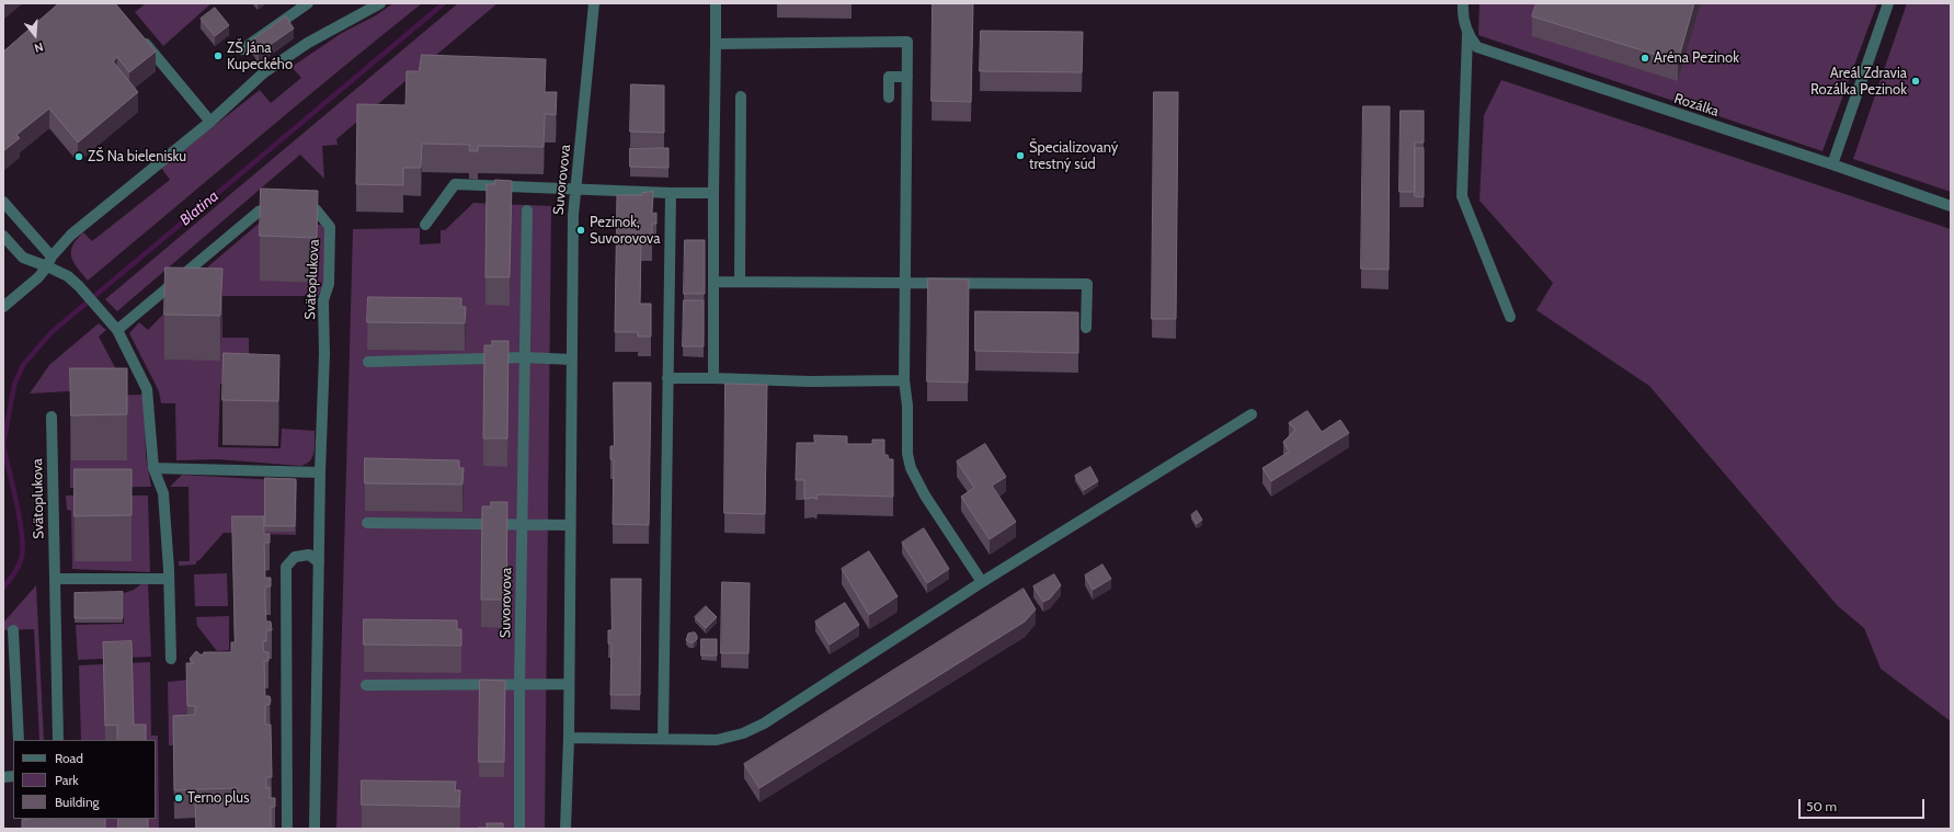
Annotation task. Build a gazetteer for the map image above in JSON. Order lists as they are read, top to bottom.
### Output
{
  "streets": {
    "street": ["Rozálka", "Suvorovova", "Svätoplukova"]
  },
  "water": ["Blatina"],
  "places": [
    "ZŠ Jána Kupeckého",
    "Aréna Pezinok",
    "Areál Zdravia Rozálka Pezinok",
    "Špecializovaný trestný súd",
    "ZŠ Na bielenisku",
    "Pezinok, Suvorovova",
    "Terno plus"
  ],
  "legend": ["Road", "Park", "Building"],
  "scale_bar": "50 m",
  "north": "bottom"
}
